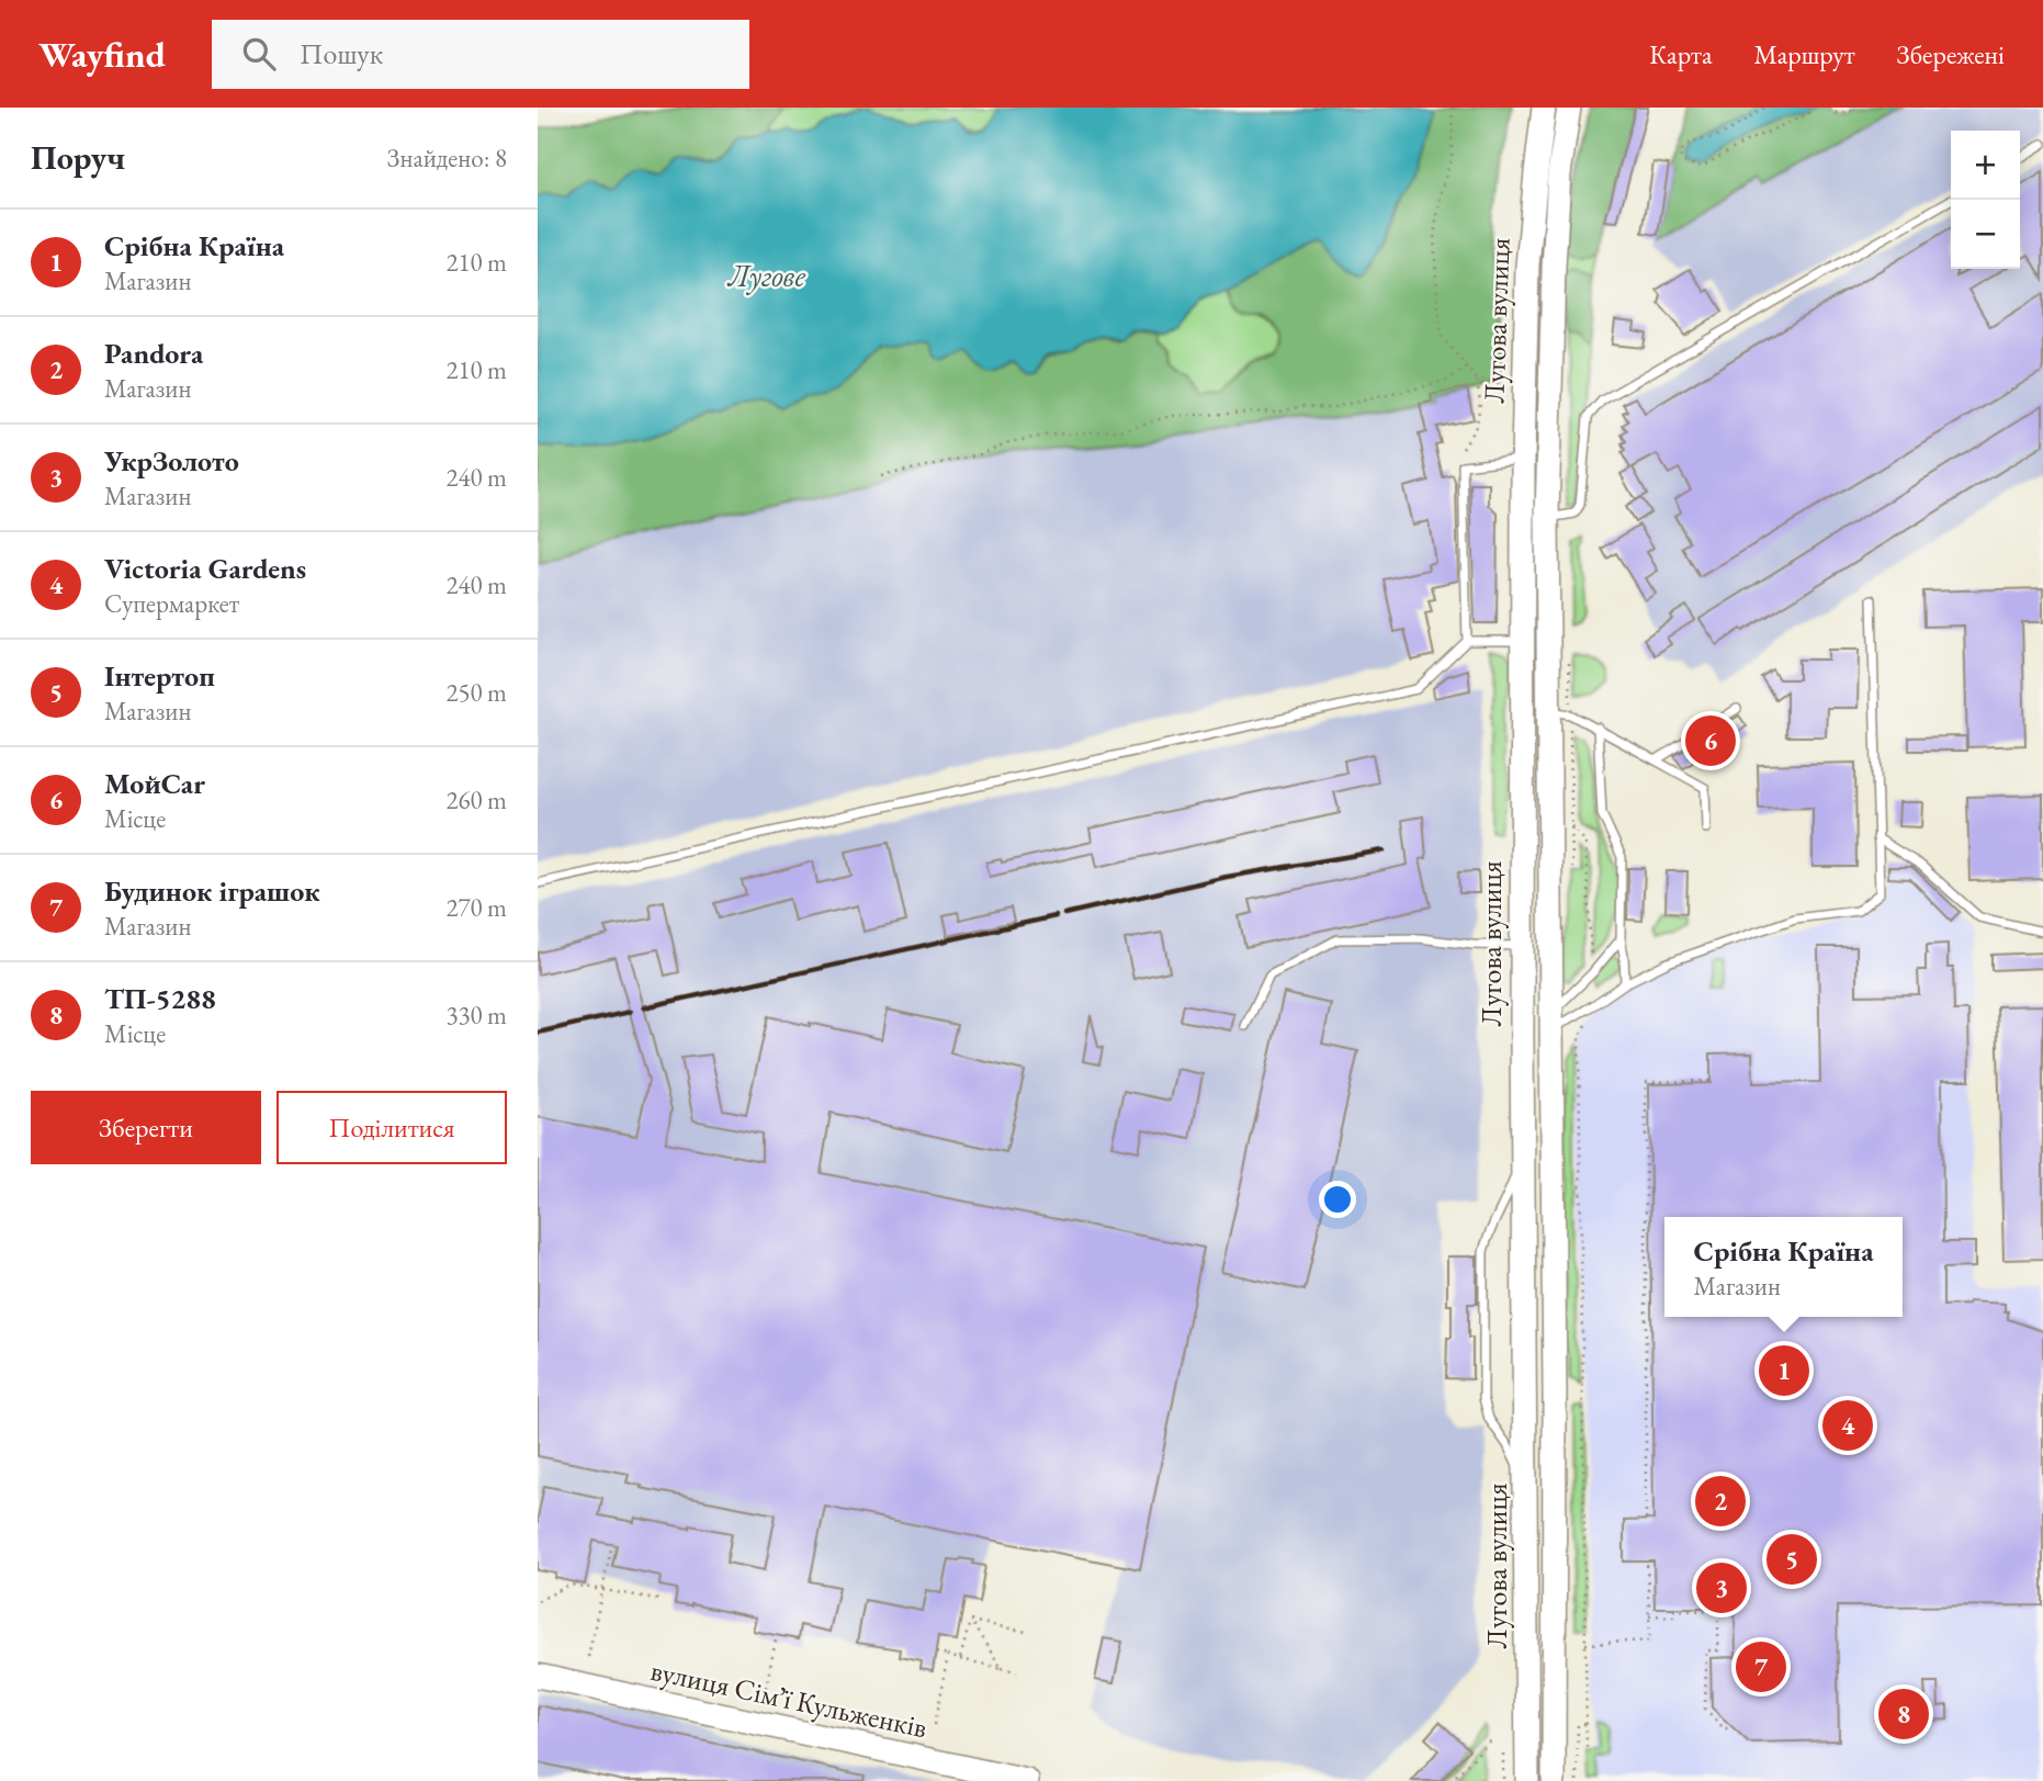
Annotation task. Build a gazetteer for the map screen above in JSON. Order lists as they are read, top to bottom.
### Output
{
  "streets": {
    "main road": ["Лугова вулиця", "вулиця Сімʼї Кульженків"]
  },
  "water": ["Лугове"],
  "page": {
    "header": "Wayfind",
    "search": "Пошук",
    "nav": ["Карта", "Маршрут", "Збережені"],
    "heading": ["Поруч", "Знайдено: 8"],
    "map_buttons": ["+", "−"],
    "list": [
      {
        "mark": "1",
        "name": "Срібна Країна",
        "note": "Магазин",
        "value": "210 m"
      },
      {
        "mark": "2",
        "name": "Pandora",
        "note": "Магазин",
        "value": "210 m"
      },
      {
        "mark": "3",
        "name": "УкрЗолото",
        "note": "Магазин",
        "value": "240 m"
      },
      {
        "mark": "4",
        "name": "Victoria Gardens",
        "note": "Супермаркет",
        "value": "240 m"
      },
      {
        "mark": "5",
        "name": "Інтертоп",
        "note": "Магазин",
        "value": "250 m"
      },
      {
        "mark": "6",
        "name": "МойCar",
        "note": "Місце",
        "value": "260 m"
      },
      {
        "mark": "7",
        "name": "Будинок іграшок",
        "note": "Магазин",
        "value": "270 m"
      },
      {
        "mark": "8",
        "name": "ТП-5288",
        "note": "Місце",
        "value": "330 m"
      }
    ],
    "pins": [
      "6",
      "1",
      "4",
      "2",
      "5",
      "3",
      "7",
      "8"
    ],
    "buttons": ["Зберегти", "Поділитися"],
    "popup": ["Срібна Країна", "Магазин"]
  }
}
